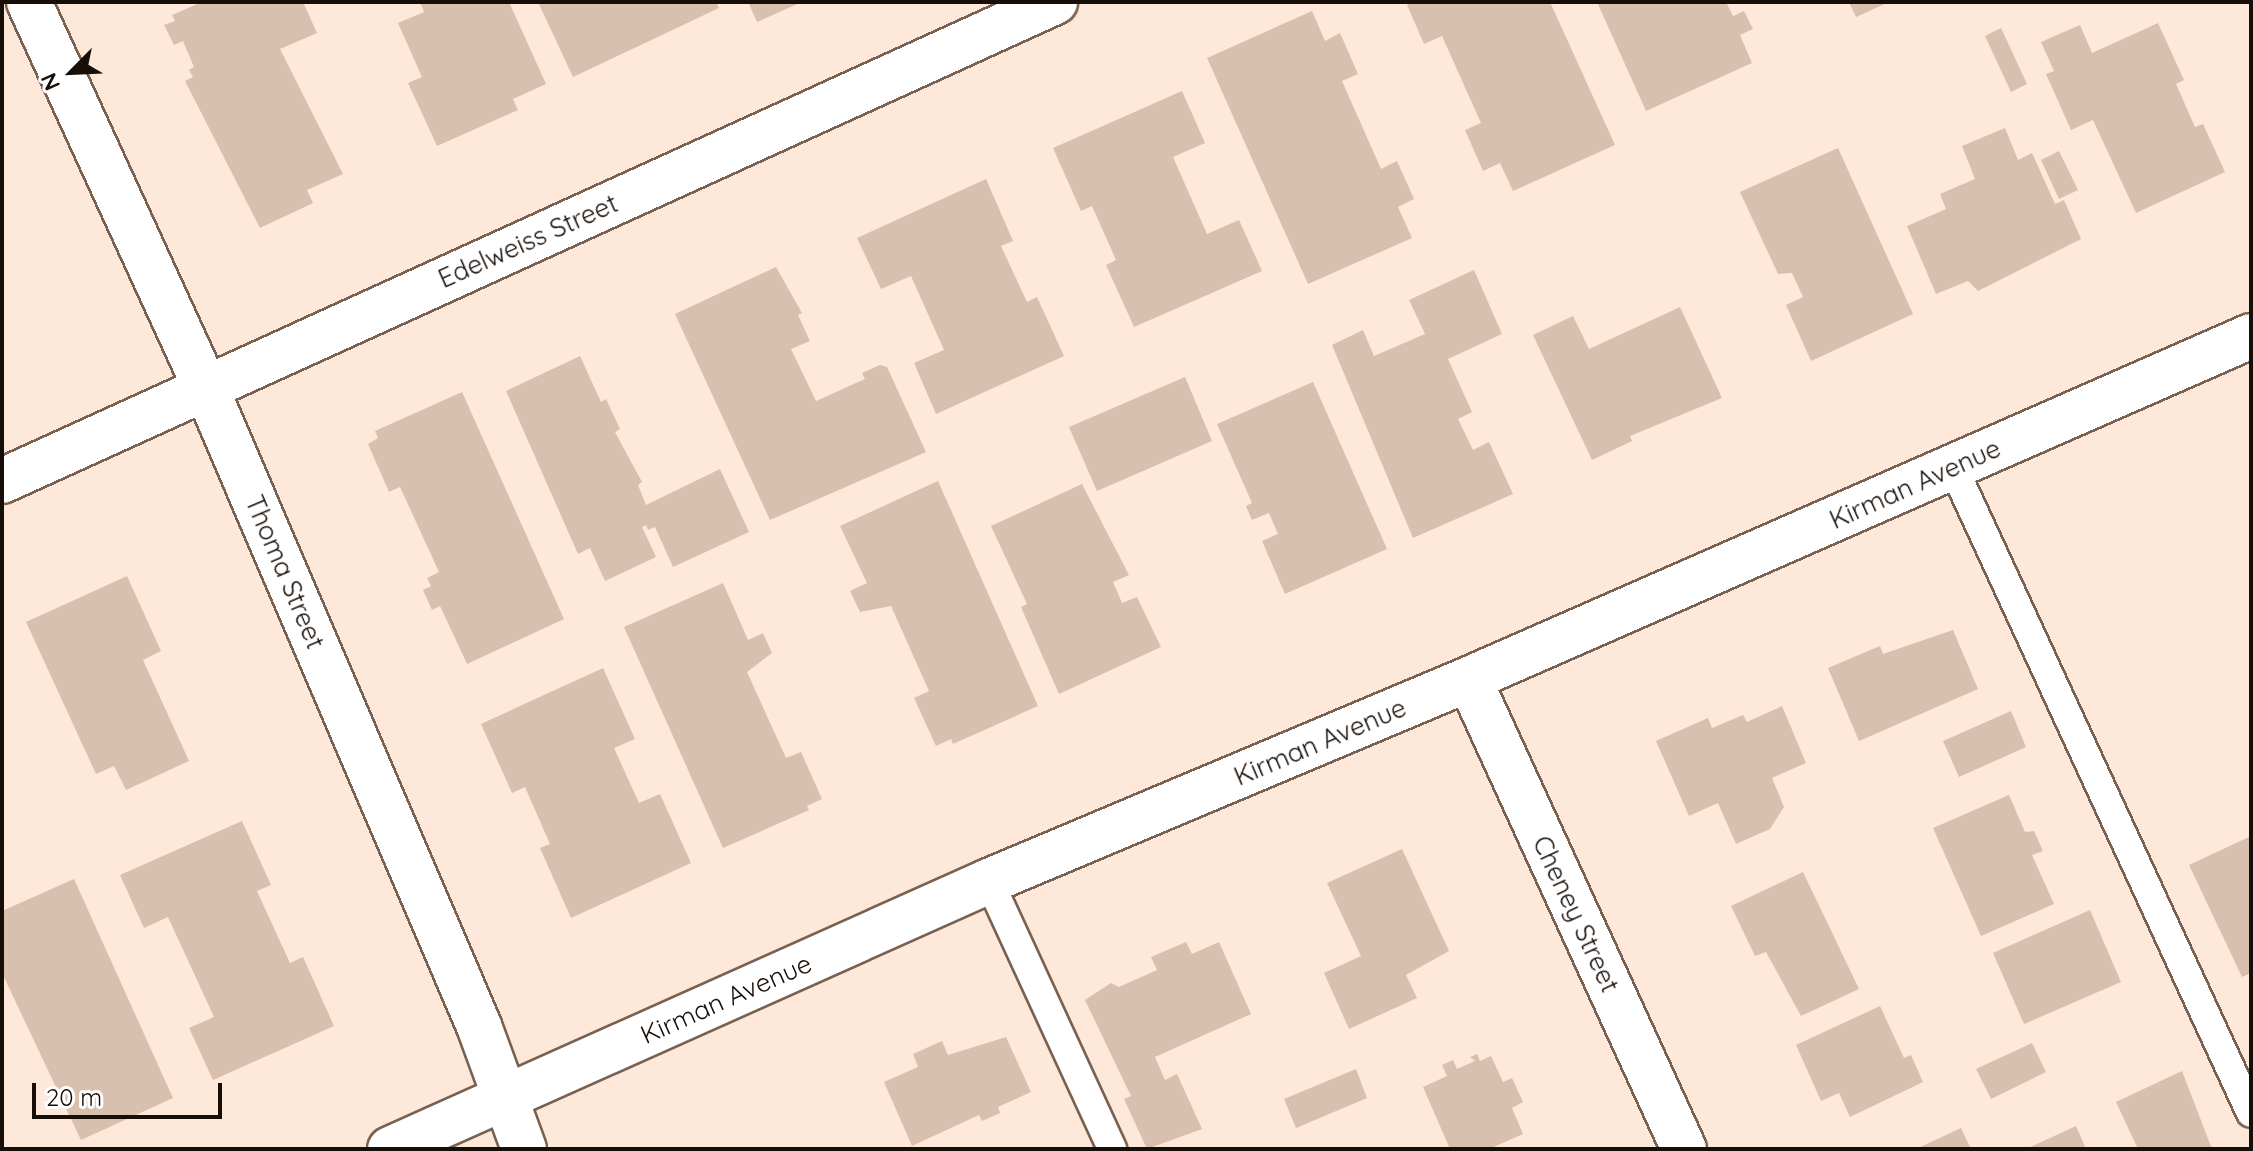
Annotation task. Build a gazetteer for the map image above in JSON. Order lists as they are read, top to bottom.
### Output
{
  "streets": {
    "street": [
      "Edelweiss Street",
      "Kirman Avenue",
      "Thoma Street",
      "Cheney Street"
    ]
  },
  "crossings": [
    ["Edelweiss Street", "Thoma Street"],
    ["Kirman Avenue", "Thoma Street"],
    ["Kirman Avenue", "Cheney Street"]
  ],
  "scale_bar": "20 m",
  "north": "bottom left"
}
